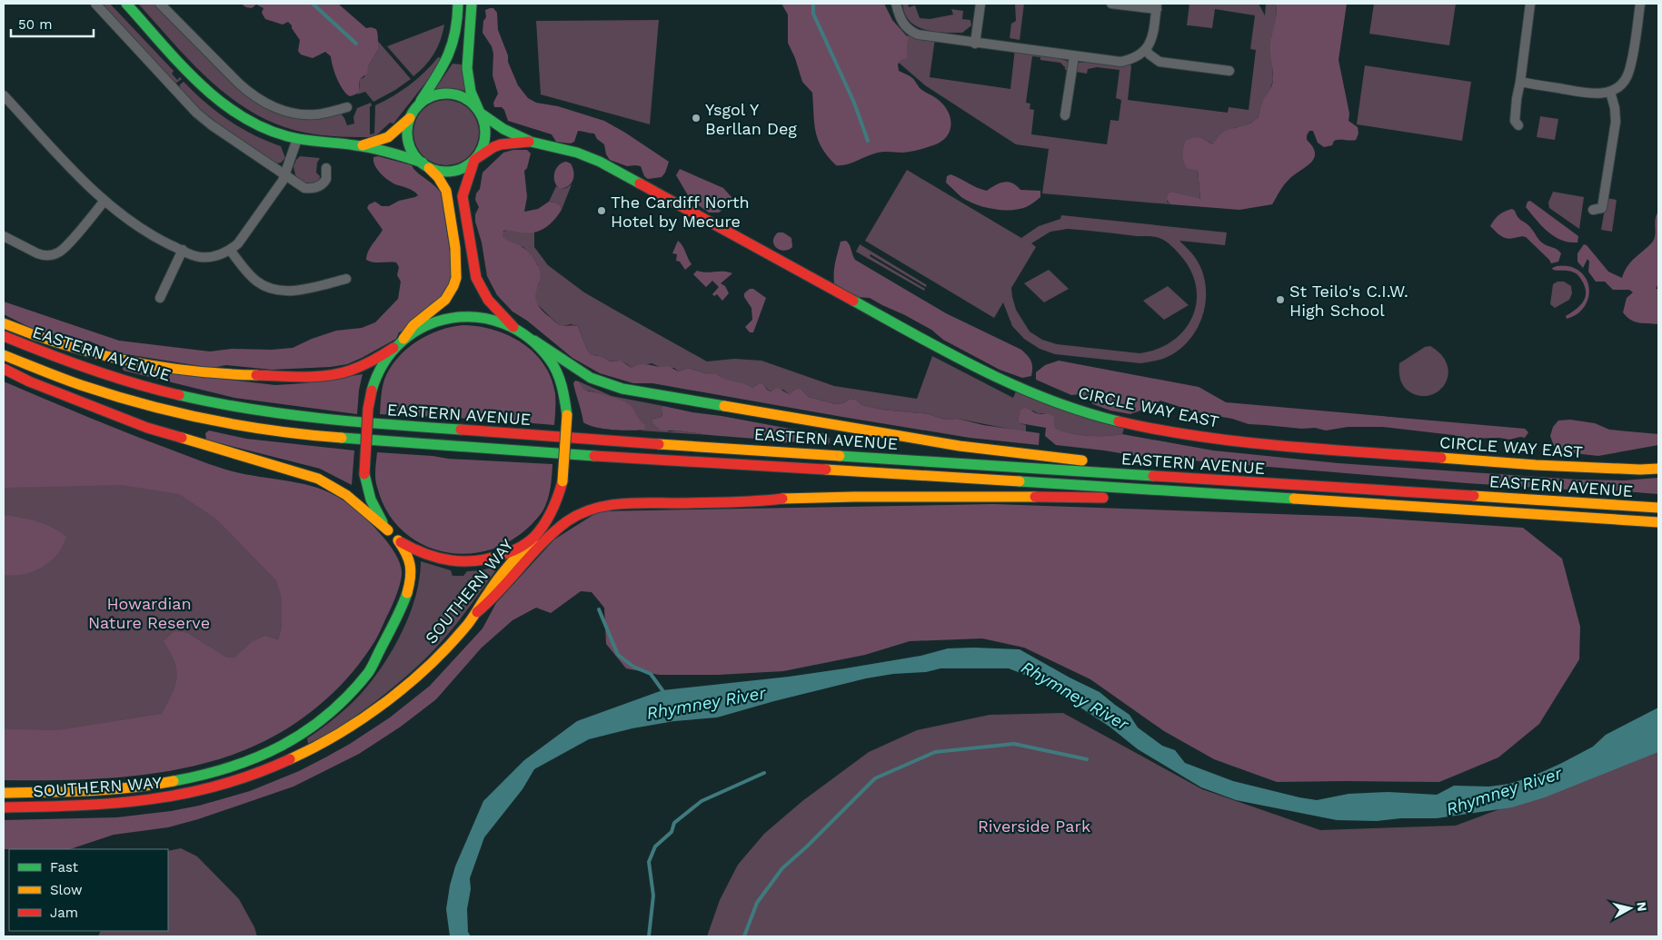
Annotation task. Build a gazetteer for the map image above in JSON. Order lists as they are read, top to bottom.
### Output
{
  "streets": {
    "main road": ["EASTERN AVENUE", "CIRCLE WAY EAST", "SOUTHERN WAY"]
  },
  "water": ["Rhymney River"],
  "parks": ["Howardian Nature Reserve", "Riverside Park"],
  "places": ["Ysgol Y Berllan Deg", "The Cardiff North Hotel by Mecure", "St Teilo's C.I.W. High School"],
  "legend": ["Fast", "Slow", "Jam"],
  "scale_bar": "50 m",
  "north": "right"
}
